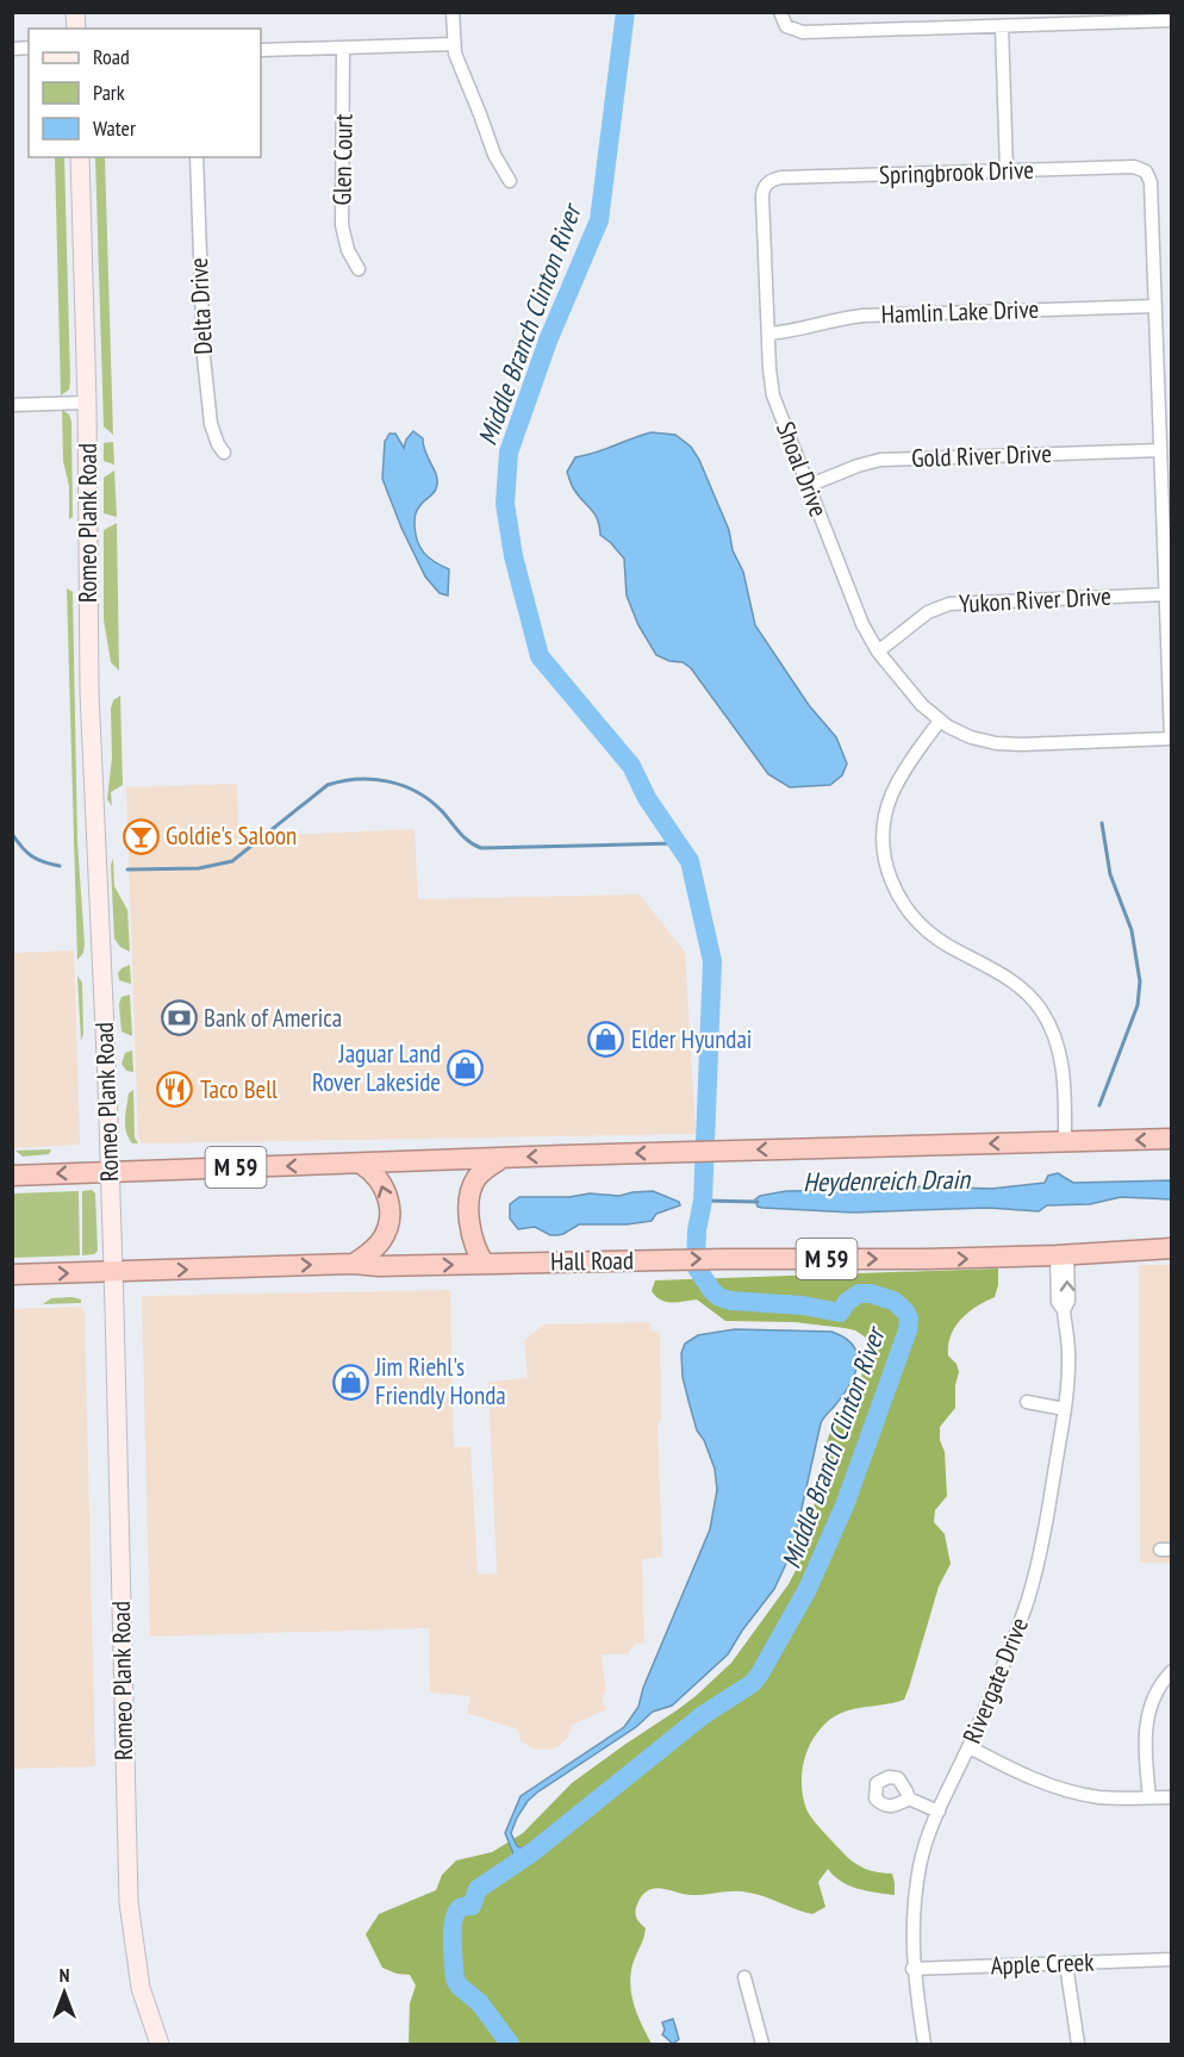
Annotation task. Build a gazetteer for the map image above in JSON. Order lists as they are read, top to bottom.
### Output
{
  "streets": {
    "highway": ["M 59", "Hall Road"],
    "main road": ["Romeo Plank Road"],
    "street": [
      "Glen Court",
      "Springbrook Drive",
      "Delta Drive",
      "Hamlin Lake Drive",
      "Gold River Drive",
      "Shoal Drive",
      "Yukon River Drive",
      "Rivergate Drive",
      "Apple Creek"
    ]
  },
  "crossings": [
    ["Springbrook Drive", "Hamlin Lake Drive"],
    ["Springbrook Drive", "Shoal Drive"],
    ["Hamlin Lake Drive", "Shoal Drive"],
    ["Gold River Drive", "Shoal Drive"],
    ["Shoal Drive", "Yukon River Drive"],
    ["Romeo Plank Road", "M 59"],
    ["Romeo Plank Road", "Hall Road"],
    ["Hall Road", "Rivergate Drive"],
    ["Rivergate Drive", "Apple Creek"]
  ],
  "water": ["Middle Branch Clinton River", "Heydenreich Drain"],
  "places": {
    "bar": ["Goldie's Saloon"],
    "bank": ["Bank of America"],
    "shop": ["Elder Hyundai", "Jaguar Land Rover Lakeside", "Jim Riehl's Friendly Honda"],
    "restaurant": ["Taco Bell"]
  },
  "legend": ["Road", "Park", "Water"],
  "north": "top"
}
